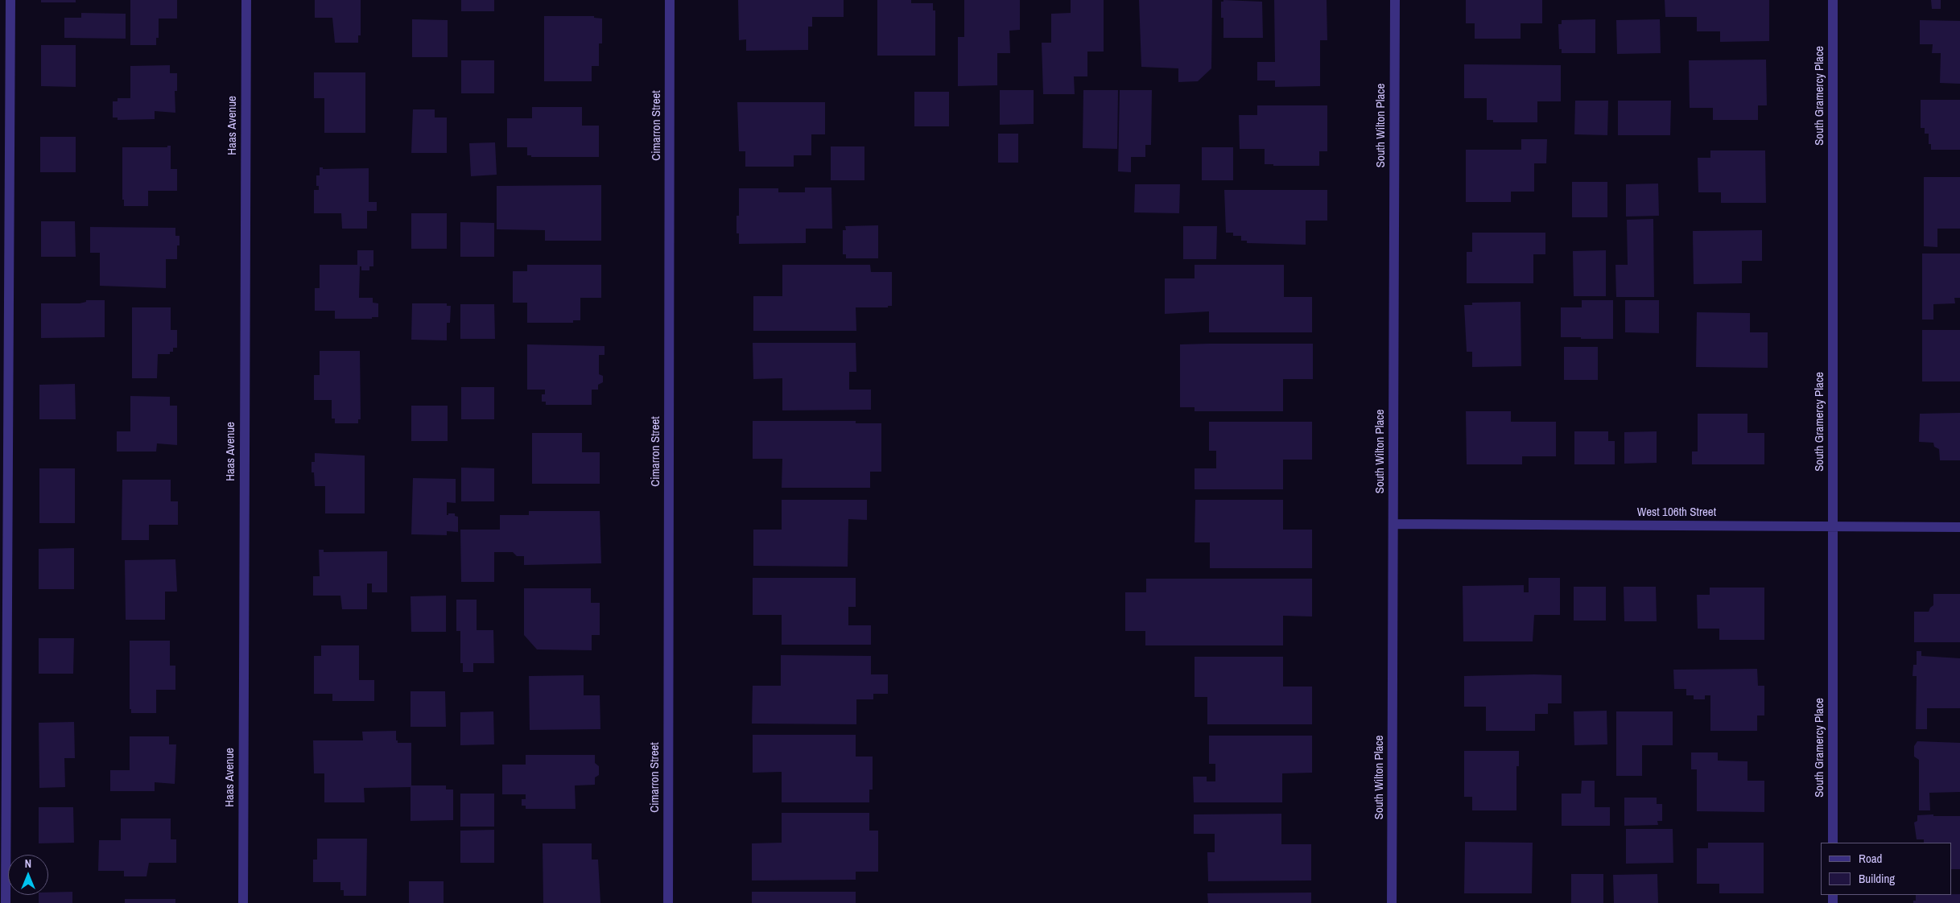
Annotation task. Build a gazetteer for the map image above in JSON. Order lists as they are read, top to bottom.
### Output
{
  "streets": {
    "street": [
      "South Gramercy Place",
      "Haas Avenue",
      "Cimarron Street",
      "South Wilton Place",
      "West 106th Street"
    ]
  },
  "crossings": [
    ["South Gramercy Place", "West 106th Street"],
    ["South Wilton Place", "West 106th Street"]
  ],
  "legend": ["Road", "Building"],
  "north": "top"
}
